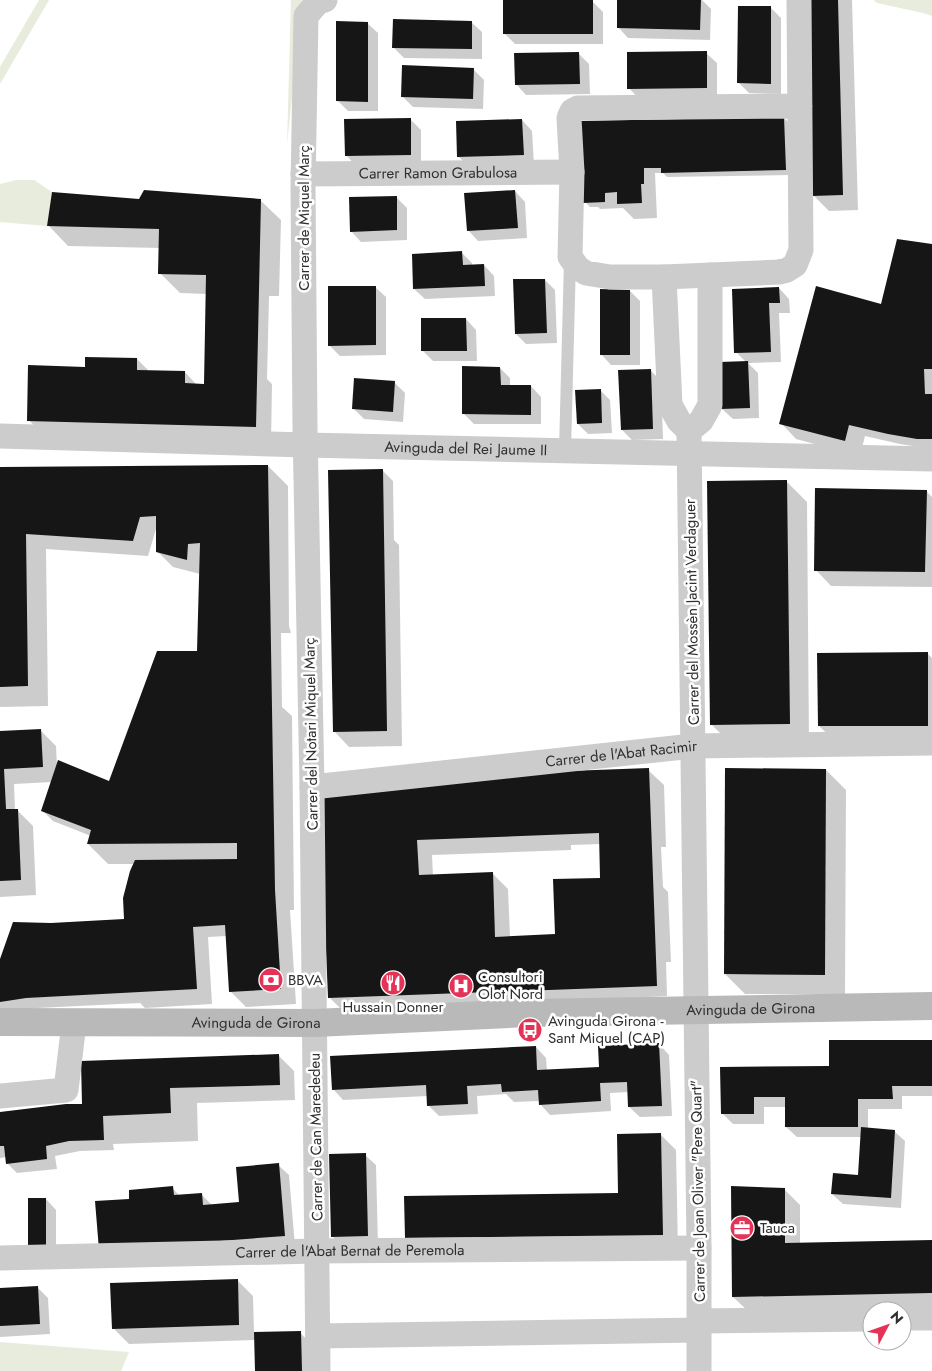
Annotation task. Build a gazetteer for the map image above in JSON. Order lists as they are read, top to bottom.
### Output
{
  "streets": {
    "main road": ["Avinguda de Girona"],
    "street": [
      "Carrer Ramon Grabulosa",
      "Carrer de Miquel Març",
      "Avinguda del Rei Jaume II",
      "Carrer del Mossèn Jacint Verdaguer",
      "Carrer del Notari Miquel Març",
      "Carrer de l'Abat Racimir",
      "Carrer de Can Marededeu",
      "Carrer de Joan Oliver \"Pere Quart\"",
      "Carrer de l'Abat Bernat de Peremola"
    ]
  },
  "crossings": [
    ["Carrer Ramon Grabulosa", "Carrer de Miquel Març"],
    ["Carrer de Miquel Març", "Avinguda del Rei Jaume II"],
    ["Carrer de Miquel Març", "Carrer del Notari Miquel Març"],
    ["Avinguda del Rei Jaume II", "Carrer del Mossèn Jacint Verdaguer"],
    ["Avinguda del Rei Jaume II", "Carrer del Notari Miquel Març"],
    ["Carrer del Mossèn Jacint Verdaguer", "Carrer de l'Abat Racimir"],
    ["Carrer del Mossèn Jacint Verdaguer", "Avinguda de Girona"],
    ["Carrer del Mossèn Jacint Verdaguer", "Carrer de Joan Oliver \"Pere Quart\""],
    ["Carrer del Notari Miquel Març", "Carrer de l'Abat Racimir"],
    ["Carrer del Notari Miquel Març", "Avinguda de Girona"],
    ["Carrer del Notari Miquel Març", "Carrer de Can Marededeu"],
    ["Avinguda de Girona", "Carrer de Can Marededeu"],
    ["Avinguda de Girona", "Carrer de Joan Oliver \"Pere Quart\""],
    ["Carrer de Can Marededeu", "Carrer de l'Abat Bernat de Peremola"],
    ["Carrer de Joan Oliver \"Pere Quart\"", "Carrer de l'Abat Bernat de Peremola"]
  ],
  "places": {
    "bank": ["BBVA"],
    "restaurant": ["Hussain Donner"],
    "hospital": ["Consultori Olot Nord"],
    "bus stop": ["Avinguda Girona - Sant Miquel (CAP)"],
    "office": ["Tauca"]
  },
  "north": "top right"
}
